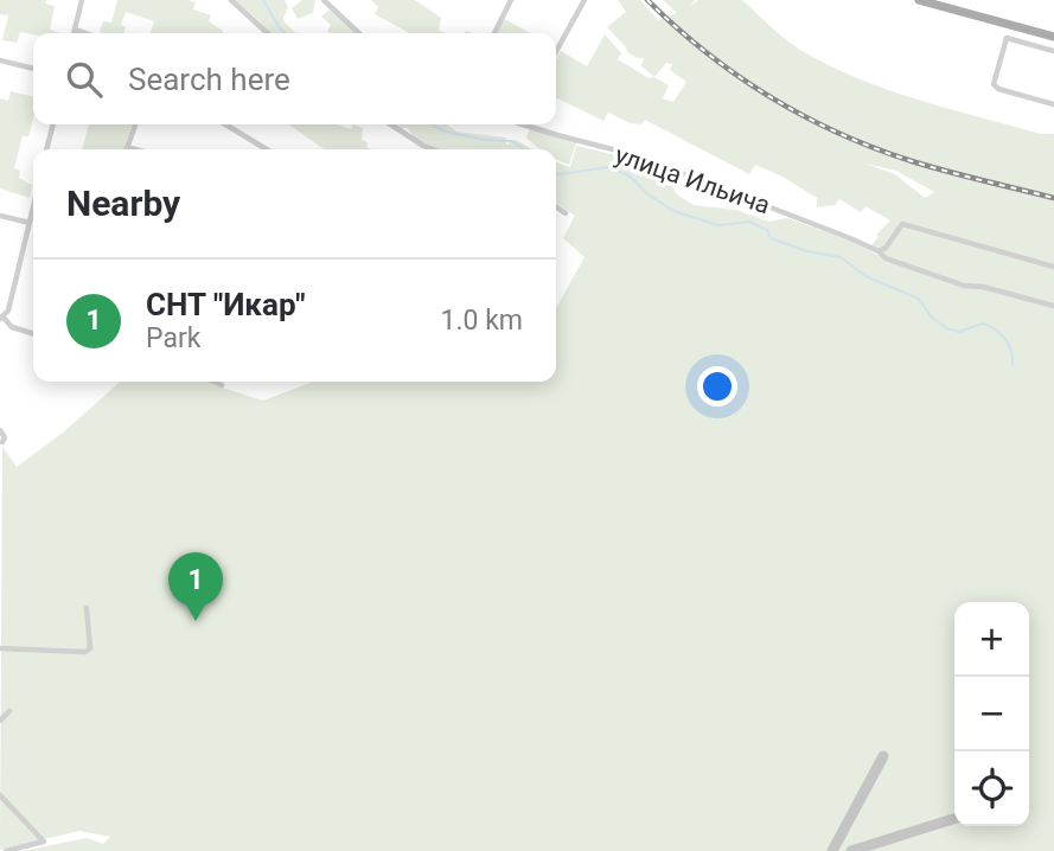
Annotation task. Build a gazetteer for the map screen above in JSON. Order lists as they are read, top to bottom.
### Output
{
  "streets": {
    "street": ["улица Ильича"]
  },
  "page": {
    "search": "Search here",
    "heading": "Nearby",
    "list": [
      {
        "mark": "1",
        "name": "СНТ \"Икар\"",
        "note": "Park",
        "value": "1.0 km"
      }
    ],
    "pins": "1",
    "map_buttons": ["+", "−"]
  }
}
